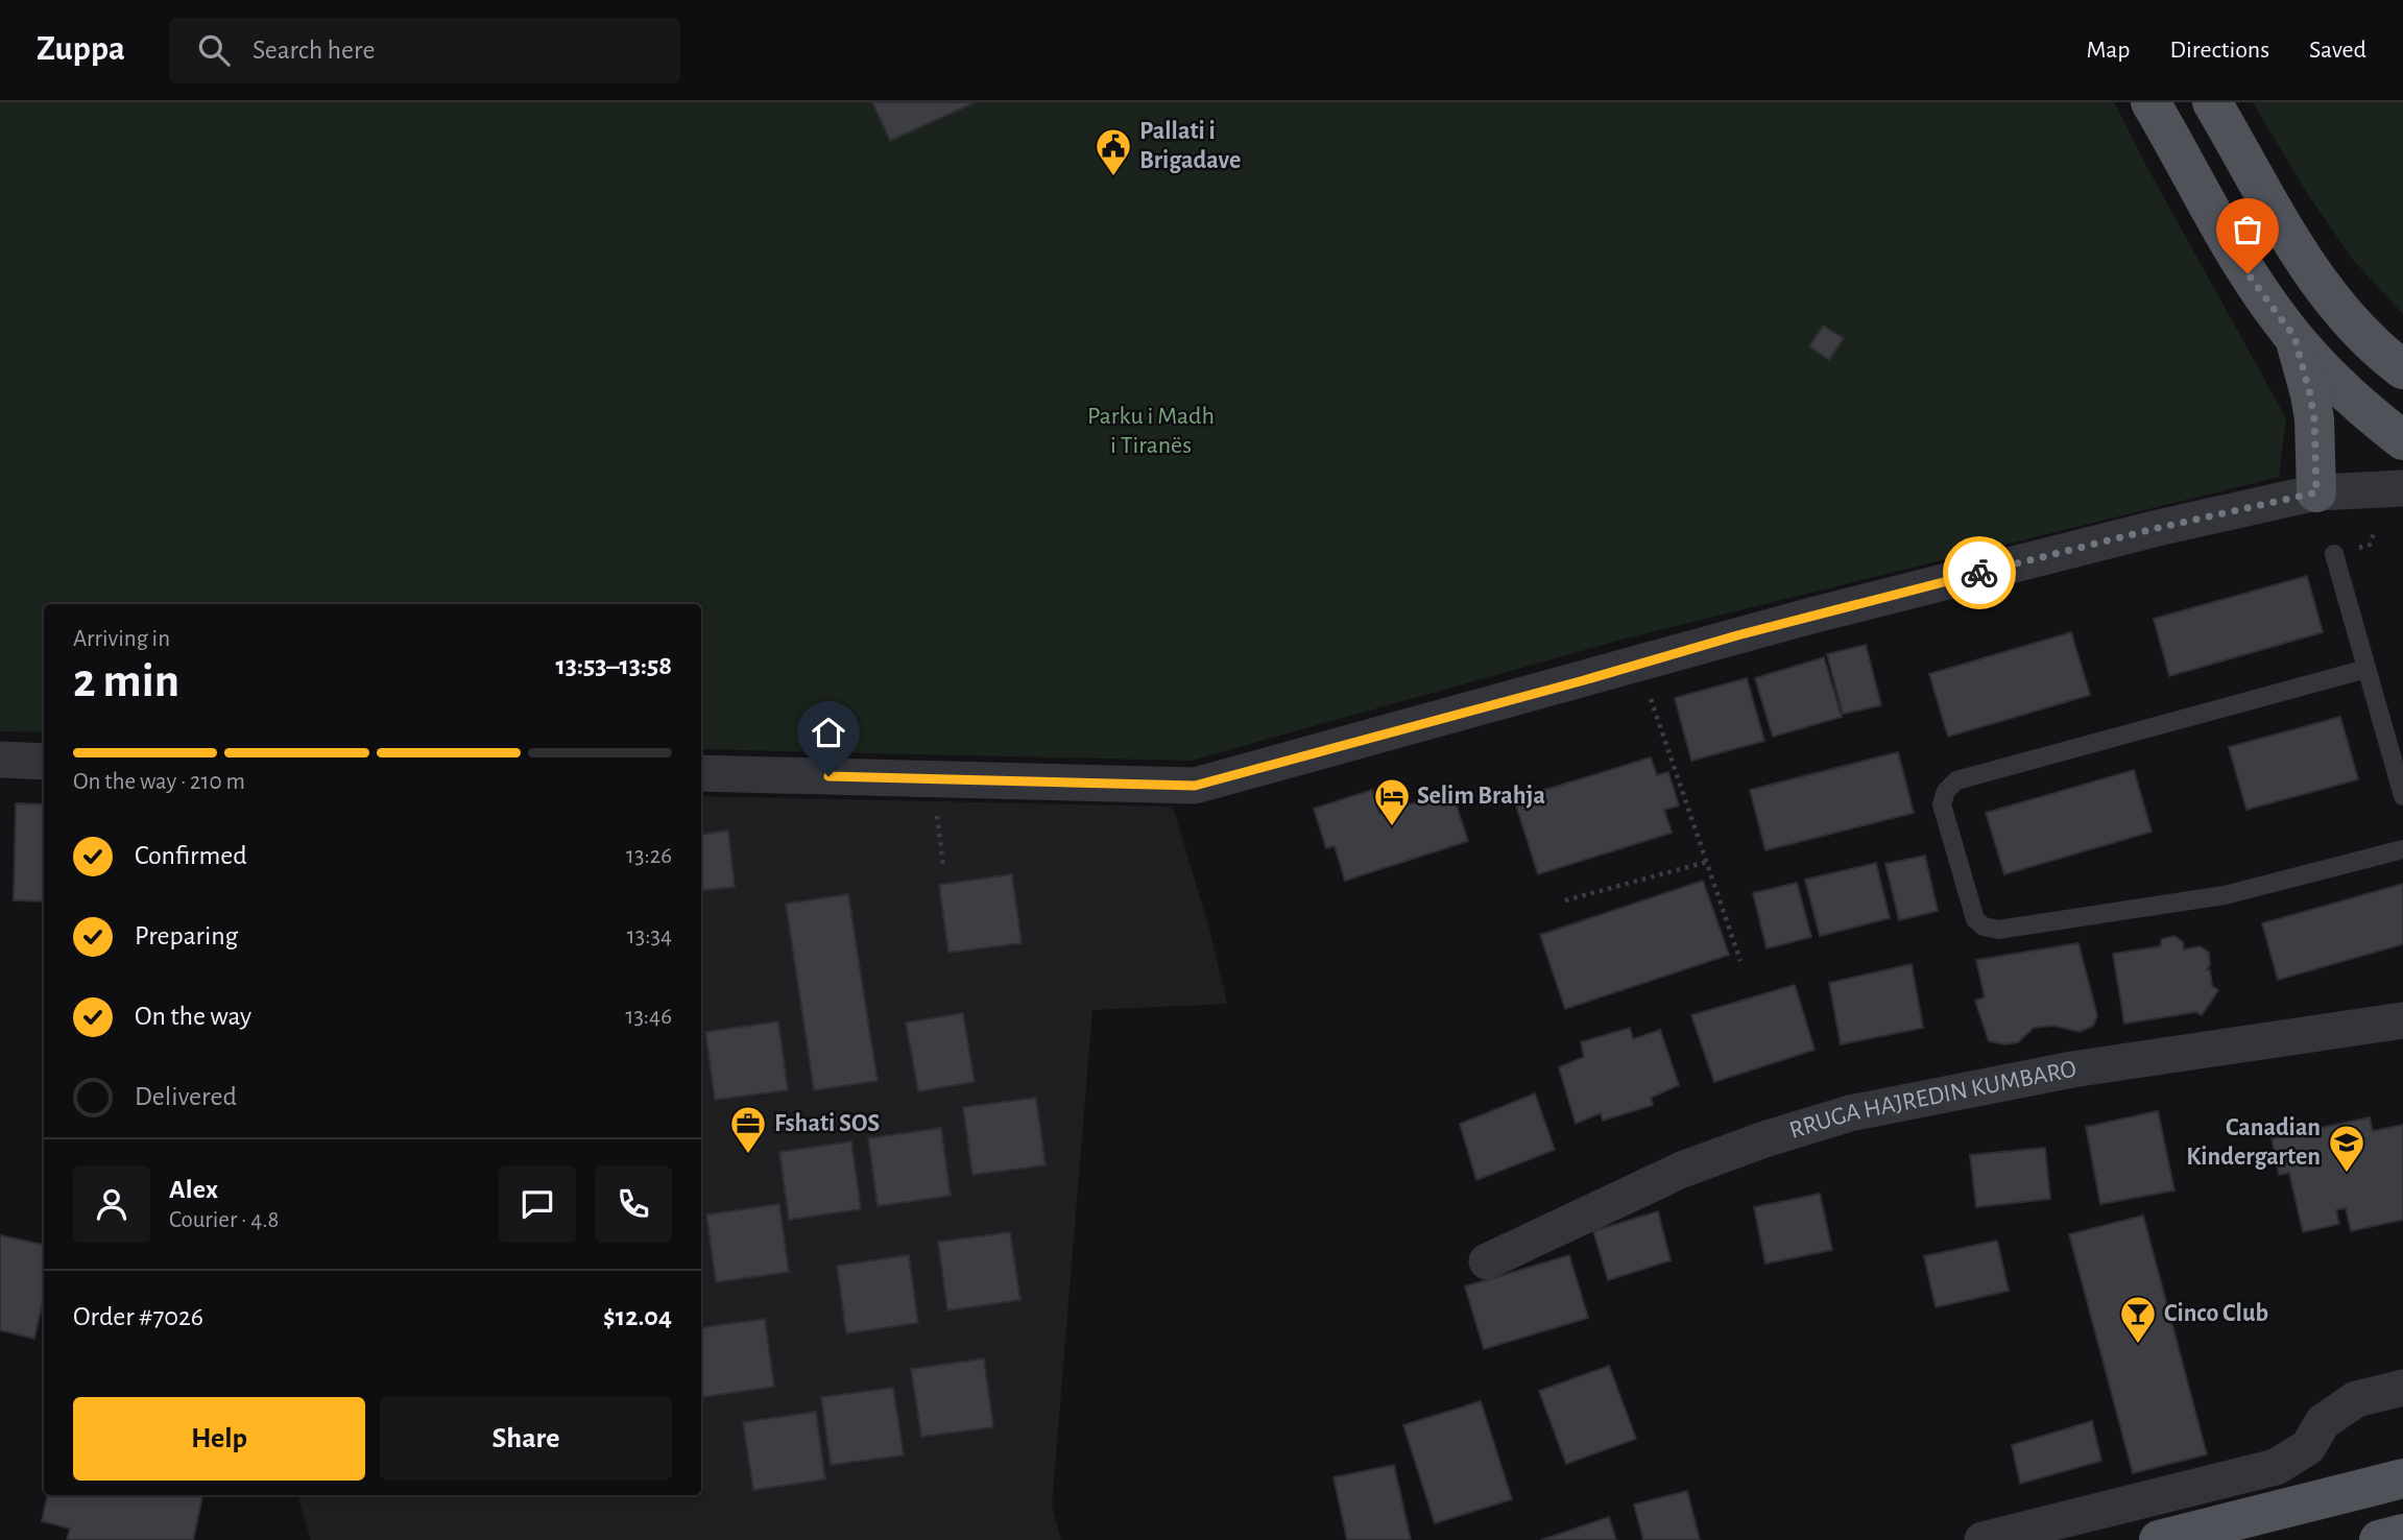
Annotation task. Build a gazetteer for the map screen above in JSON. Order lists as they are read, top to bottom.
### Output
{
  "streets": {
    "street": ["RRUGA HAJREDIN KUMBARO"]
  },
  "parks": ["Parku i Madh i Tiranës"],
  "places": {
    "public building": ["Pallati i Brigadave"],
    "hotel": ["Selim Brahja"],
    "office": ["Fshati SOS"],
    "school or university": ["Canadian Kindergarten"],
    "bar": ["Cinco Club"]
  },
  "page": {
    "header": "Zuppa",
    "search": "Search here",
    "nav": ["Map", "Directions", "Saved"],
    "heading": ["2 min", "Arriving in", "13:53–13:58"],
    "panel": [
      "Alex",
      "Courier · 4.8",
      "Order #7026",
      "$12.04"
    ],
    "bar": "On the way · 210 m",
    "list": [
      ["Confirmed", "13:26"],
      ["Preparing", "13:34"],
      ["On the way", "13:46"],
      "Delivered"
    ],
    "buttons": ["Help", "Share"]
  }
}
